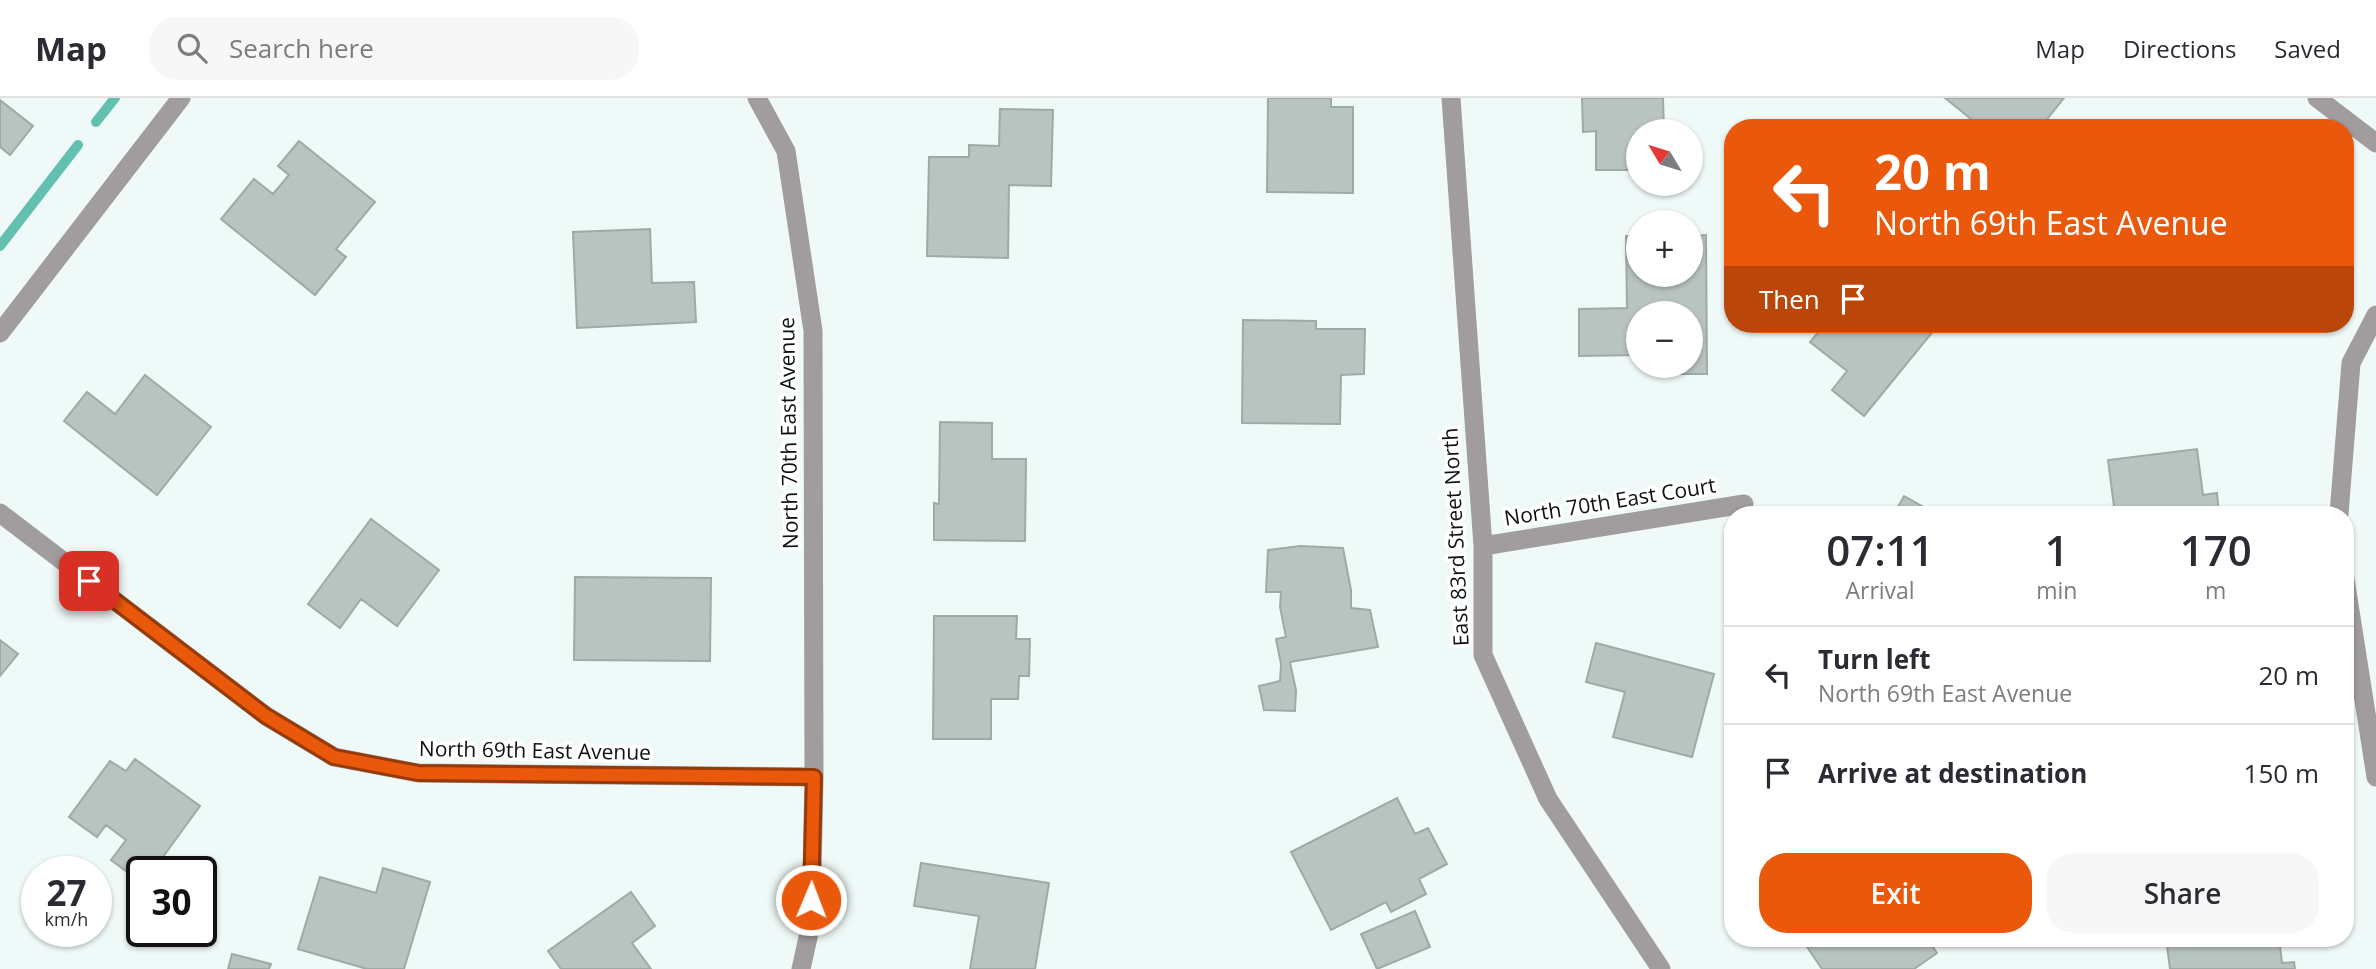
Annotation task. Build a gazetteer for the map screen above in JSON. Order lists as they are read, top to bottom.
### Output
{
  "streets": {
    "street": [
      "North 70th East Avenue",
      "North 70th East Court",
      "East 83rd Street North",
      "North 69th East Avenue"
    ]
  },
  "crossings": [
    ["North 70th East Avenue", "North 69th East Avenue"],
    ["North 70th East Court", "East 83rd Street North"]
  ],
  "north": "top left",
  "page": {
    "header": "Map",
    "search": "Search here",
    "nav": ["Map", "Directions", "Saved"],
    "map_buttons": ["+", "−"],
    "turn": ["20 m", "North 69th East Avenue"],
    "then": "Then",
    "eta": [
      "07:11",
      "Arrival",
      "1",
      "min",
      "170",
      "m"
    ],
    "list": [
      {
        "name": "Turn left",
        "note": "North 69th East Avenue",
        "value": "20 m"
      },
      {
        "name": "Arrive at destination",
        "value": "150 m"
      }
    ],
    "buttons": ["Exit", "Share"],
    "speed": "27 km/h",
    "limit": "30"
  }
}
